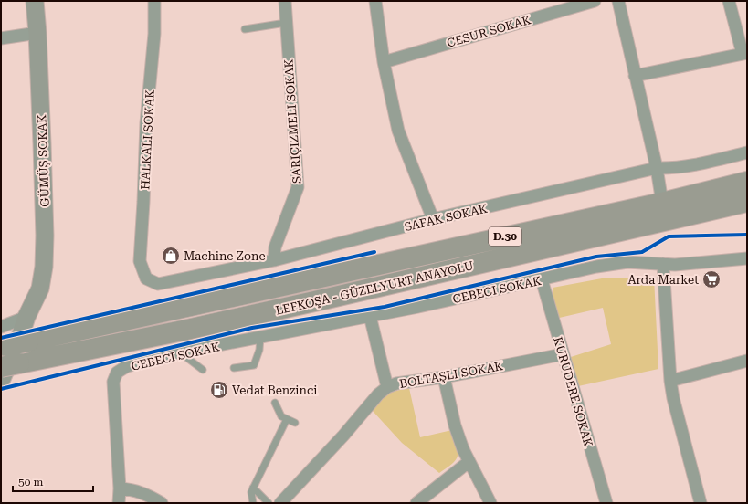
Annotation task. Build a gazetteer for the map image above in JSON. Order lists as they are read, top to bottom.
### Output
{
  "streets": {
    "highway": ["D.30", "LEFKOŞA - GÜZELYURT ANAYOLU"],
    "street": [
      "CESUR SOKAK",
      "GÜMÜŞ SOKAK",
      "SAFAK SOKAK",
      "CEBECI SOKAK",
      "KURUDERE SOKAK"
    ]
  },
  "crossings": [
    ["GÜMÜŞ SOKAK", "LEFKOŞA - GÜZELYURT ANAYOLU"],
    ["CEBECI SOKAK", "KURUDERE SOKAK"]
  ],
  "places": {
    "shop": ["Machine Zone"],
    "supermarket": ["Arda Market"],
    "fuel station": ["Vedat Benzinci"]
  },
  "scale_bar": "50 m"
}
